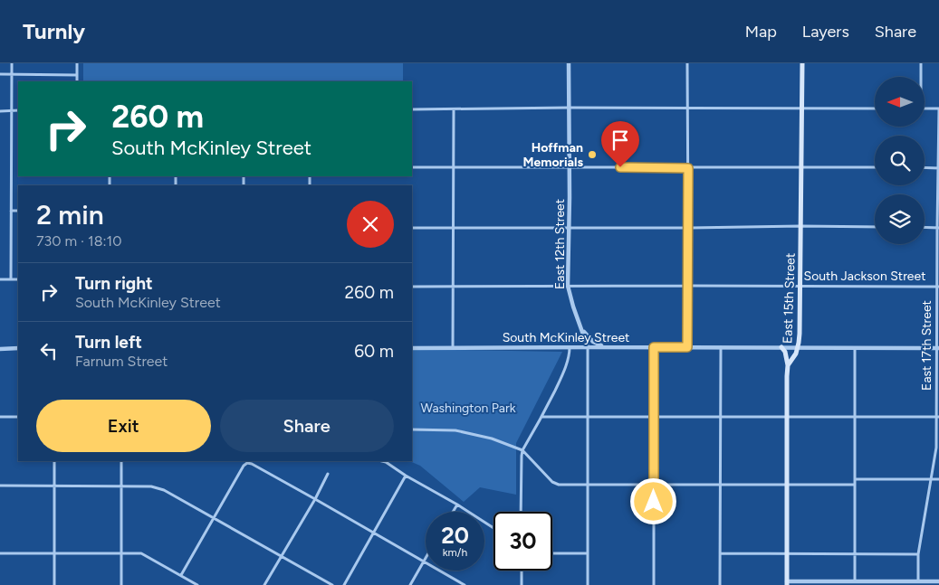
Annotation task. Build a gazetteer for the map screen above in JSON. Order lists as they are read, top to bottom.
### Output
{
  "streets": {
    "main road": ["East 15th Street"],
    "street": [
      "East 12th Street",
      "South Jackson Street",
      "South McKinley Street",
      "East 17th Street"
    ]
  },
  "crossings": [
    ["East 12th Street", "South Jackson Street"],
    ["East 12th Street", "South McKinley Street"],
    ["South Jackson Street", "East 15th Street"],
    ["South Jackson Street", "East 17th Street"],
    ["East 15th Street", "South McKinley Street"],
    ["South McKinley Street", "East 17th Street"]
  ],
  "parks": ["Washington Park"],
  "places": ["Hoffman Memorials"],
  "north": "left",
  "page": {
    "header": "Turnly",
    "nav": ["Map", "Layers", "Share"],
    "turn": ["260 m", "South McKinley Street"],
    "heading": ["2 min", "730 m · 18:10"],
    "list": [
      {
        "name": "Turn right",
        "note": "South McKinley Street",
        "value": "260 m"
      },
      {
        "name": "Turn left",
        "note": "Farnum Street",
        "value": "60 m"
      }
    ],
    "buttons": ["Exit", "Share"],
    "speed": "20 km/h",
    "limit": "30"
  }
}
